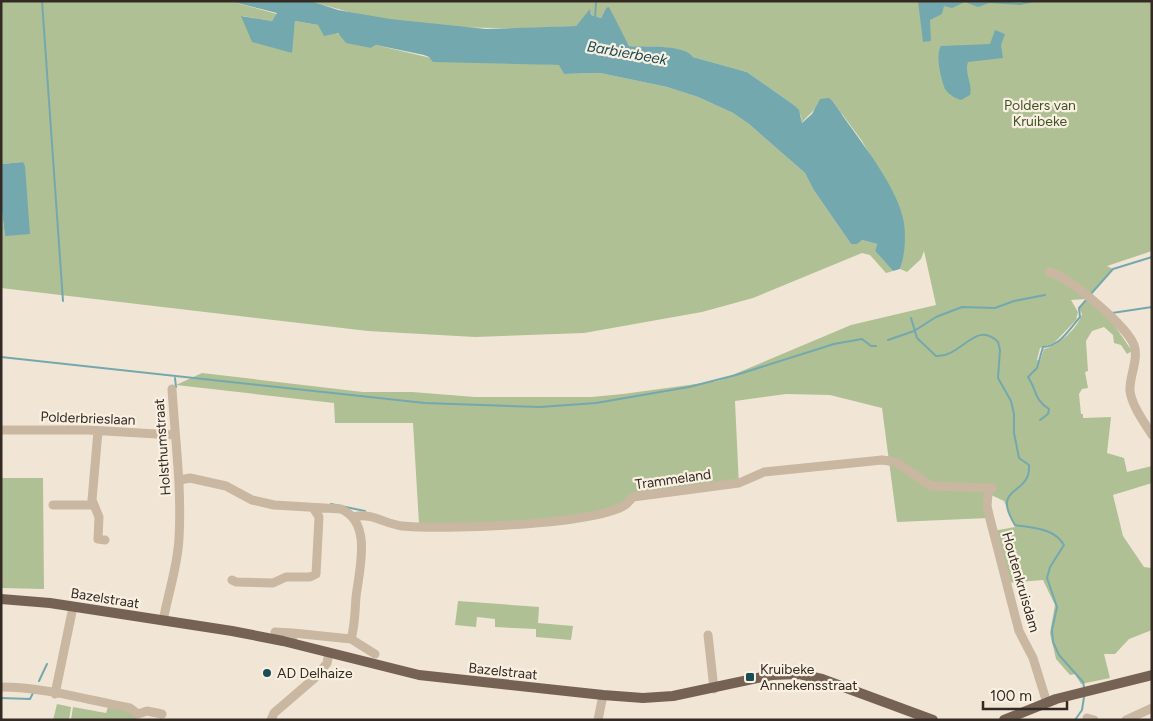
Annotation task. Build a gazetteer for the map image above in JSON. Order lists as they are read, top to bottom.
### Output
{
  "streets": {
    "main road": ["Bazelstraat"],
    "street": [
      "Polderbrieslaan",
      "Holsthumstraat",
      "Trammeland",
      "Houtenkruisdam"
    ]
  },
  "crossings": [
    ["Polderbrieslaan", "Holsthumstraat"],
    ["Holsthumstraat", "Trammeland"],
    ["Holsthumstraat", "Bazelstraat"],
    ["Trammeland", "Houtenkruisdam"]
  ],
  "water": ["Barbierbeek"],
  "parks": ["Polders van Kruibeke"],
  "places": {
    "other": ["AD Delhaize"],
    "transit": ["Kruibeke Annekensstraat"]
  },
  "scale_bar": "100 m"
}
